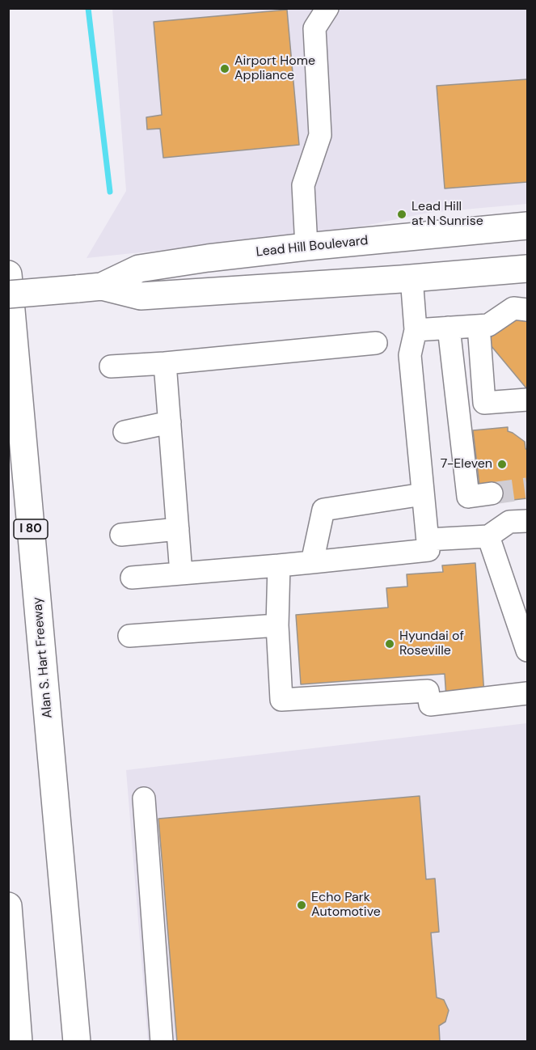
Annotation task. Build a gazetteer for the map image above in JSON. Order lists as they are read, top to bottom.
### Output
{
  "streets": {
    "main road": ["Lead Hill Boulevard", "I 80", "Alan S. Hart Freeway"]
  },
  "places": [
    "Airport Home Appliance",
    "Lead Hill at N Sunrise",
    "7-Eleven",
    "Hyundai of Roseville",
    "Echo Park Automotive"
  ]
}
